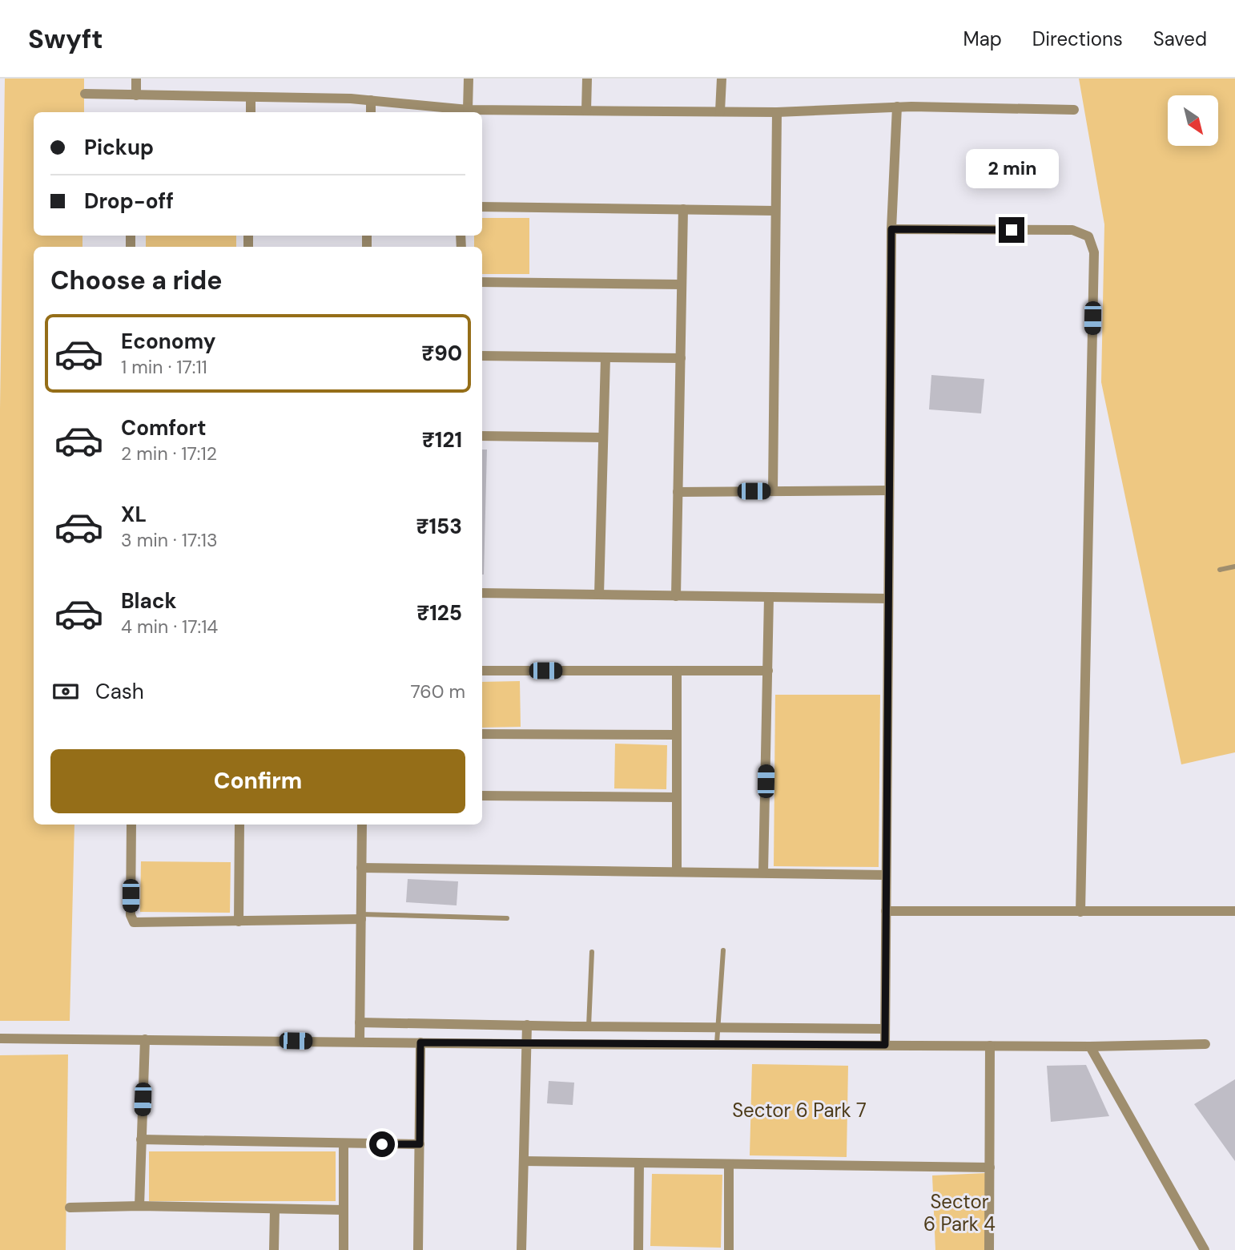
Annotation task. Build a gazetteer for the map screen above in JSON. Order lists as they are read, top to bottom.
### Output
{
  "parks": ["Sector 6 Park 7", "Sector 6 Park 4"],
  "north": "bottom right",
  "page": {
    "header": "Swyft",
    "nav": ["Map", "Directions", "Saved"],
    "banner": ["Pickup", "Drop-off"],
    "bubble": "2 min",
    "heading": "Choose a ride",
    "list": [
      {
        "name": "Economy",
        "note": "1 min · 17:11",
        "value": "₹90"
      },
      {
        "name": "Comfort",
        "note": "2 min · 17:12",
        "value": "₹121"
      },
      {
        "name": "XL",
        "note": "3 min · 17:13",
        "value": "₹153"
      },
      {
        "name": "Black",
        "note": "4 min · 17:14",
        "value": "₹125"
      }
    ],
    "pay": ["Cash", "760 m"],
    "buttons": "Confirm"
  }
}
